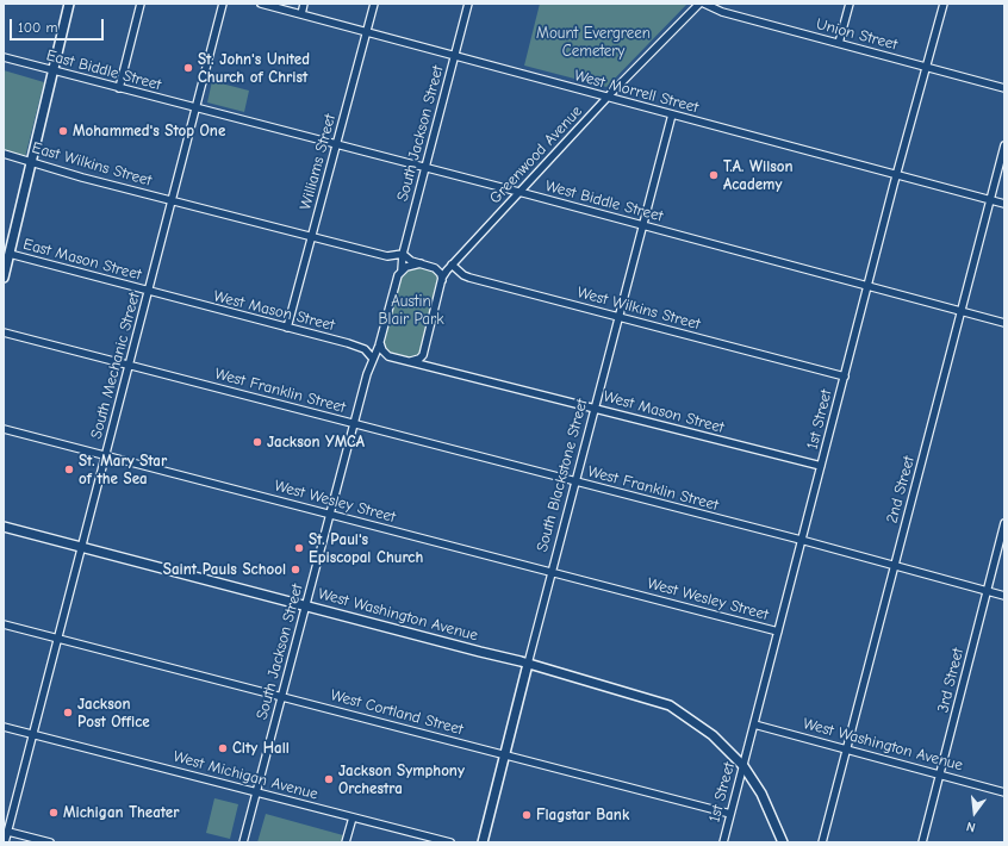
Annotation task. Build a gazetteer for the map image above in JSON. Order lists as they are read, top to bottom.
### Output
{
  "streets": {
    "main road": ["South Blackstone Street", "West Washington Avenue"],
    "street": [
      "Union Street",
      "East Biddle Street",
      "West Morrell Street",
      "South Jackson Street",
      "Greenwood Avenue",
      "Williams Street",
      "East Wilkins Street",
      "West Biddle Street",
      "East Mason Street",
      "West Wilkins Street",
      "West Mason Street",
      "South Mechanic Street",
      "West Franklin Street",
      "1st Street",
      "2nd Street",
      "West Wesley Street",
      "3rd Street",
      "West Cortland Street",
      "West Michigan Avenue"
    ]
  },
  "crossings": [
    ["Union Street", "1st Street"],
    ["East Biddle Street", "West Biddle Street"],
    ["East Biddle Street", "South Mechanic Street"],
    ["West Morrell Street", "South Jackson Street"],
    ["West Morrell Street", "Greenwood Avenue"],
    ["West Morrell Street", "Williams Street"],
    ["West Morrell Street", "1st Street"],
    ["West Morrell Street", "South Blackstone Street"],
    ["West Morrell Street", "2nd Street"],
    ["South Jackson Street", "West Biddle Street"],
    ["South Jackson Street", "West Mason Street"],
    ["South Jackson Street", "West Franklin Street"],
    ["South Jackson Street", "West Wesley Street"],
    ["South Jackson Street", "West Washington Avenue"],
    ["South Jackson Street", "West Cortland Street"],
    ["South Jackson Street", "West Michigan Avenue"],
    ["Greenwood Avenue", "West Biddle Street"],
    ["Greenwood Avenue", "West Wilkins Street"],
    ["Williams Street", "West Biddle Street"],
    ["Williams Street", "West Mason Street"],
    ["East Wilkins Street", "South Mechanic Street"],
    ["West Biddle Street", "South Mechanic Street"],
    ["West Biddle Street", "1st Street"],
    ["West Biddle Street", "South Blackstone Street"],
    ["West Biddle Street", "2nd Street"],
    ["East Mason Street", "West Mason Street"],
    ["East Mason Street", "South Mechanic Street"],
    ["West Wilkins Street", "1st Street"],
    ["West Wilkins Street", "South Blackstone Street"],
    ["West Mason Street", "South Mechanic Street"],
    ["West Mason Street", "1st Street"],
    ["West Mason Street", "South Blackstone Street"],
    ["South Mechanic Street", "West Franklin Street"],
    ["South Mechanic Street", "West Wesley Street"],
    ["South Mechanic Street", "West Washington Avenue"],
    ["South Mechanic Street", "West Cortland Street"],
    ["South Mechanic Street", "West Michigan Avenue"],
    ["West Franklin Street", "1st Street"],
    ["West Franklin Street", "South Blackstone Street"],
    ["West Franklin Street", "2nd Street"],
    ["West Franklin Street", "3rd Street"],
    ["1st Street", "West Wesley Street"],
    ["1st Street", "West Washington Avenue"],
    ["1st Street", "West Cortland Street"],
    ["South Blackstone Street", "West Wesley Street"],
    ["South Blackstone Street", "West Washington Avenue"],
    ["South Blackstone Street", "West Cortland Street"],
    ["2nd Street", "West Washington Avenue"],
    ["West Washington Avenue", "3rd Street"]
  ],
  "parks": ["Mount Evergreen Cemetery", "Austin Blair Park"],
  "places": [
    "St. John's United Church of Christ",
    "Mohammed's Stop One",
    "T.A. Wilson Academy",
    "Jackson YMCA",
    "St. Mary Star of the Sea",
    "St. Paul's Episcopal Church",
    "Saint Pauls School",
    "Jackson Post Office",
    "City Hall",
    "Jackson Symphony Orchestra",
    "Michigan Theater",
    "Flagstar Bank"
  ],
  "scale_bar": "100 m",
  "north": "bottom"
}
